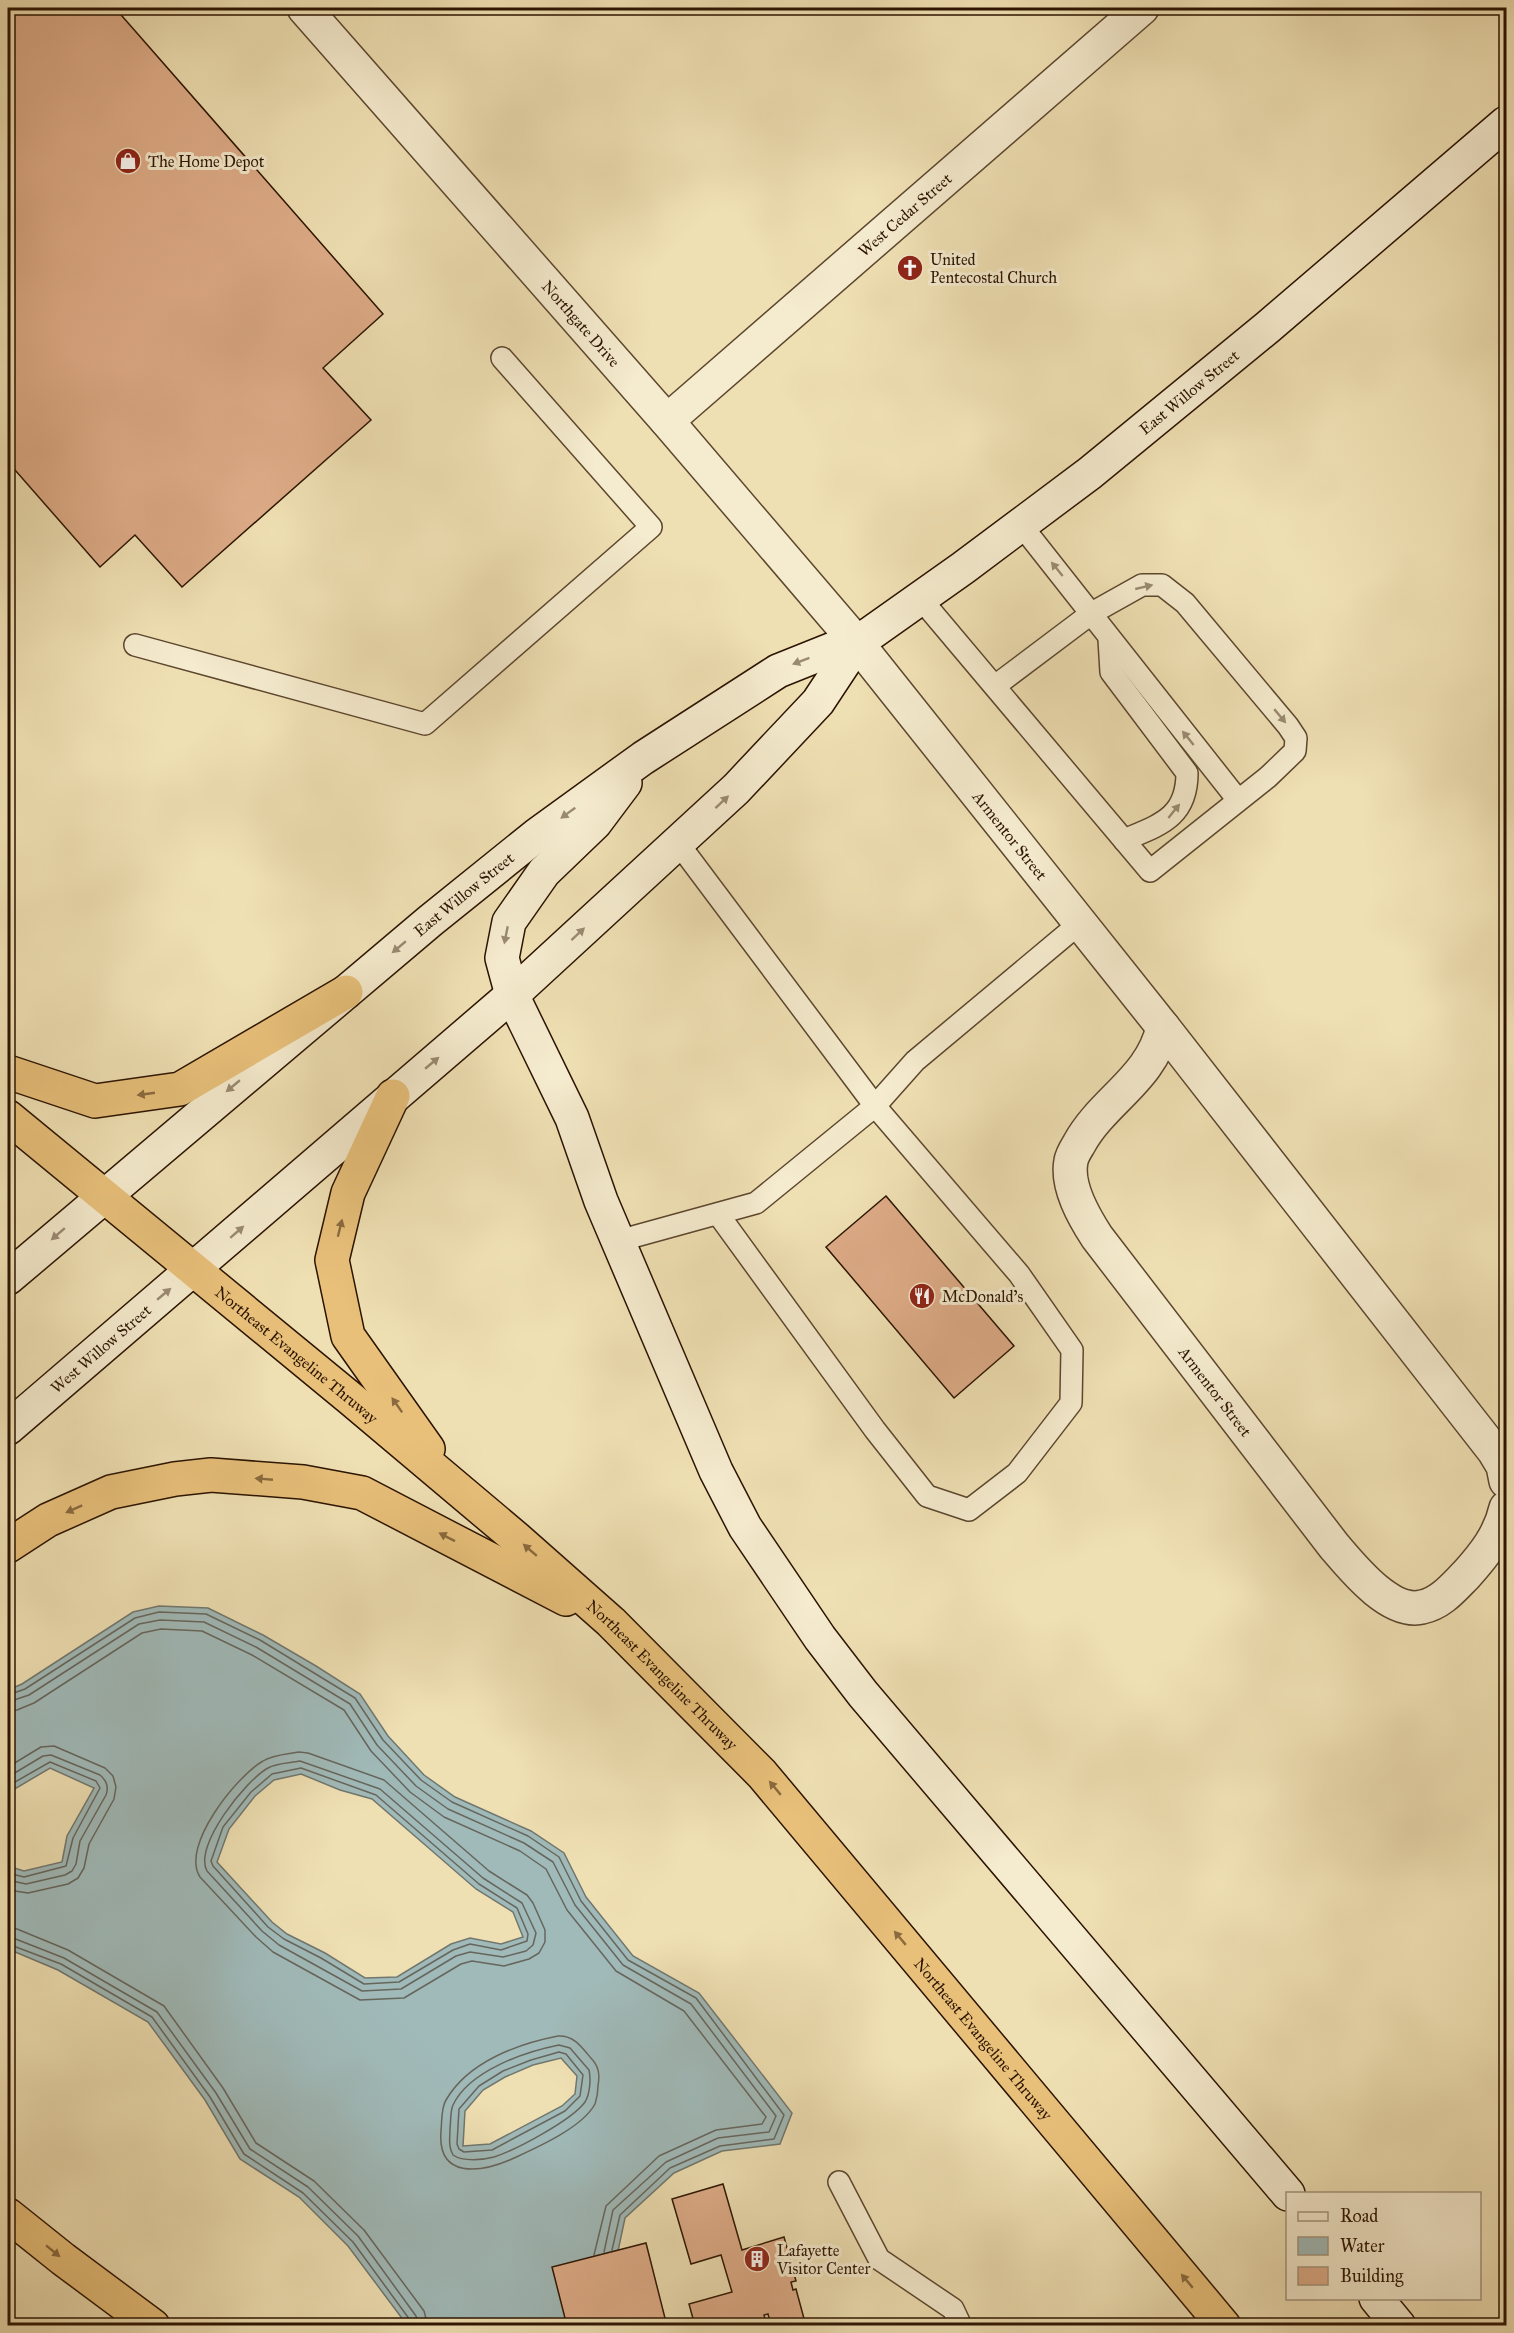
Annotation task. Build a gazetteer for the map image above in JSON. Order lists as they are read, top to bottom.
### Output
{
  "streets": {
    "highway": ["Northeast Evangeline Thruway"],
    "street": [
      "West Cedar Street",
      "Northgate Drive",
      "East Willow Street",
      "Armentor Street",
      "West Willow Street"
    ]
  },
  "crossings": [
    ["West Cedar Street", "Northgate Drive"],
    ["Northgate Drive", "East Willow Street"],
    ["Northgate Drive", "Armentor Street"],
    ["East Willow Street", "Armentor Street"],
    ["East Willow Street", "West Willow Street"],
    ["East Willow Street", "Northeast Evangeline Thruway"],
    ["West Willow Street", "Northeast Evangeline Thruway"]
  ],
  "one_way": ["Northeast Evangeline Thruway"],
  "places": {
    "shop": ["The Home Depot"],
    "church": ["United Pentecostal Church"],
    "restaurant": ["McDonald's"],
    "building": ["Lafayette Visitor Center"]
  },
  "legend": ["Road", "Water", "Building"]
}
